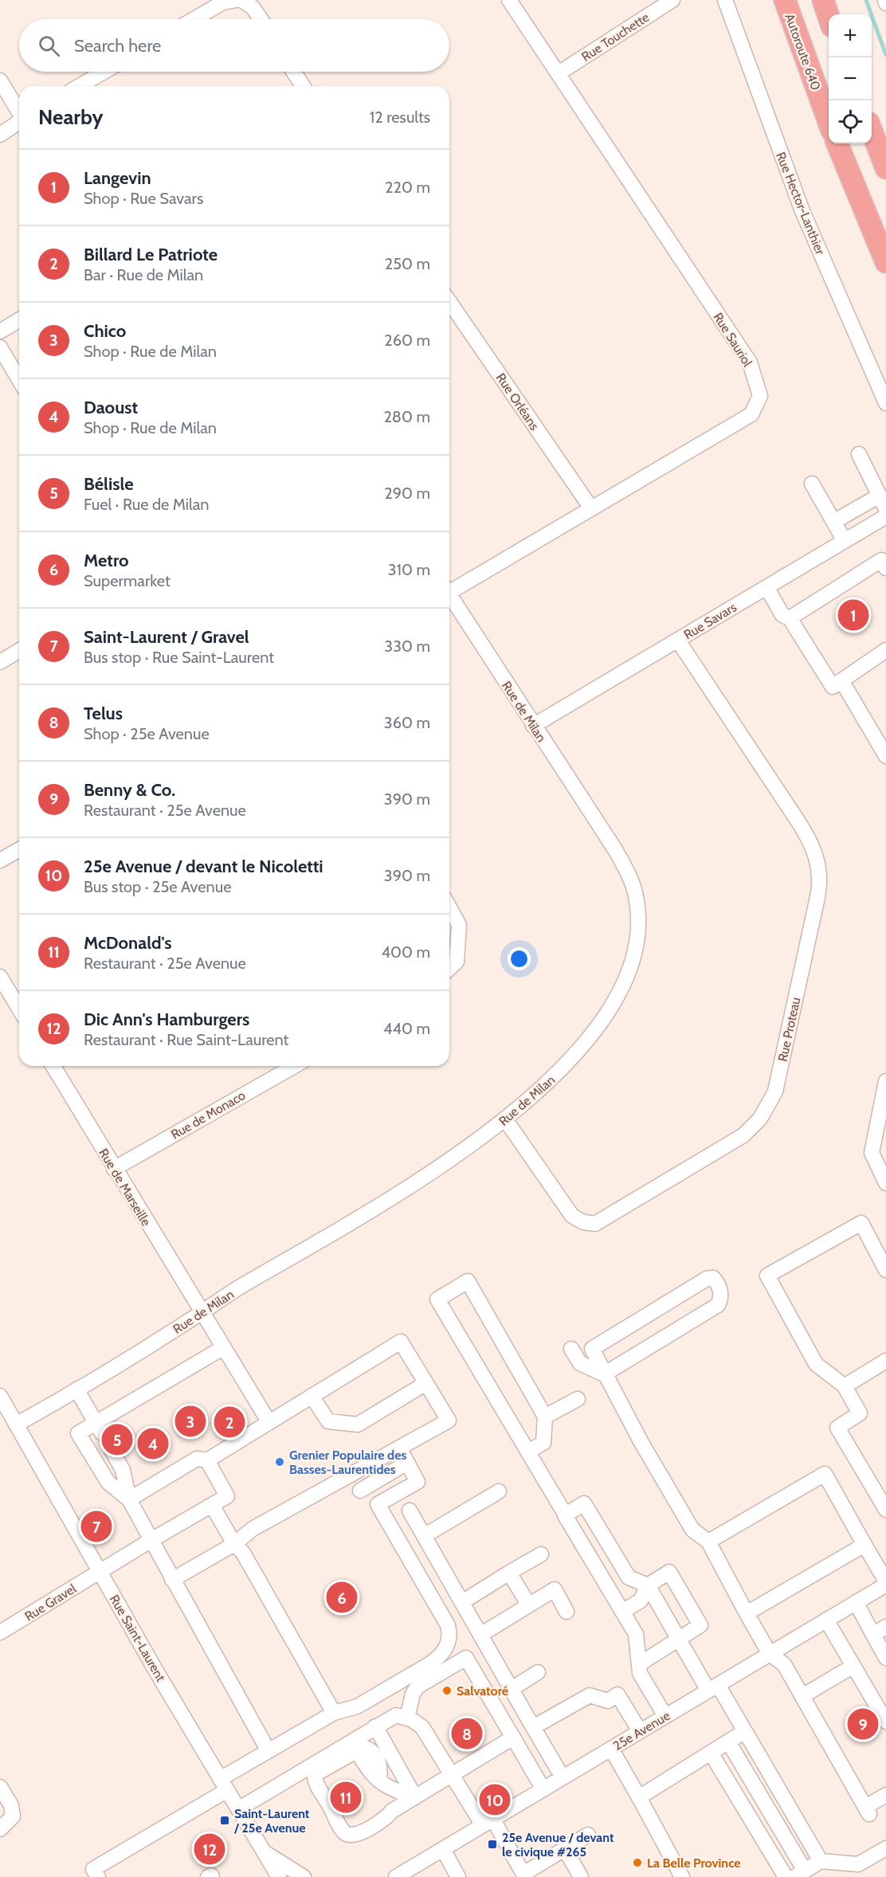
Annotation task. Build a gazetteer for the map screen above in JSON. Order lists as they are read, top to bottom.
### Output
{
  "streets": {
    "highway": ["Autoroute 640"],
    "street": [
      "Rue Touchette",
      "Rue Hector-Lanthier",
      "Rue Sauriol",
      "Rue Orléans",
      "Rue Savars",
      "Rue de Milan",
      "Rue Proteau",
      "Rue de Monaco",
      "Rue de Marseille",
      "Rue Gravel",
      "Rue Saint-Laurent",
      "25e Avenue"
    ]
  },
  "crossings": [
    ["Rue Touchette", "Rue Sauriol"],
    ["Rue Sauriol", "Rue Orléans"],
    ["Rue Savars", "Rue de Milan"],
    ["Rue Savars", "Rue Proteau"],
    ["Rue de Milan", "Rue Proteau"],
    ["Rue de Milan", "Rue de Marseille"],
    ["Rue de Milan", "Rue Saint-Laurent"],
    ["Rue de Monaco", "Rue de Marseille"],
    ["Rue Gravel", "Rue Saint-Laurent"]
  ],
  "places": {
    "other": ["Grenier Populaire des Basses-Laurentides", "Salvatoré", "La Belle Province"],
    "transit": ["Saint-Laurent / 25e Avenue", "25e Avenue / devant le civique #265"]
  },
  "page": {
    "map_buttons": ["+", "−"],
    "search": "Search here",
    "heading": ["Nearby", "12 results"],
    "list": [
      {
        "mark": "1",
        "name": "Langevin",
        "note": "Shop · Rue Savars",
        "value": "220 m"
      },
      {
        "mark": "2",
        "name": "Billard Le Patriote",
        "note": "Bar · Rue de Milan",
        "value": "250 m"
      },
      {
        "mark": "3",
        "name": "Chico",
        "note": "Shop · Rue de Milan",
        "value": "260 m"
      },
      {
        "mark": "4",
        "name": "Daoust",
        "note": "Shop · Rue de Milan",
        "value": "280 m"
      },
      {
        "mark": "5",
        "name": "Bélisle",
        "note": "Fuel · Rue de Milan",
        "value": "290 m"
      },
      {
        "mark": "6",
        "name": "Metro",
        "note": "Supermarket",
        "value": "310 m"
      },
      {
        "mark": "7",
        "name": "Saint-Laurent / Gravel",
        "note": "Bus stop · Rue Saint-Laurent",
        "value": "330 m"
      },
      {
        "mark": "8",
        "name": "Telus",
        "note": "Shop · 25e Avenue",
        "value": "360 m"
      },
      {
        "mark": "9",
        "name": "Benny & Co.",
        "note": "Restaurant · 25e Avenue",
        "value": "390 m"
      },
      {
        "mark": "10",
        "name": "25e Avenue / devant le Nicoletti",
        "note": "Bus stop · 25e Avenue",
        "value": "390 m"
      },
      {
        "mark": "11",
        "name": "McDonald's",
        "note": "Restaurant · 25e Avenue",
        "value": "400 m"
      },
      {
        "mark": "12",
        "name": "Dic Ann's Hamburgers",
        "note": "Restaurant · Rue Saint-Laurent",
        "value": "440 m"
      }
    ],
    "pins": [
      "1",
      "3",
      "2",
      "5",
      "4",
      "7",
      "6",
      "9",
      "8",
      "11",
      "10",
      "12"
    ]
  }
}
